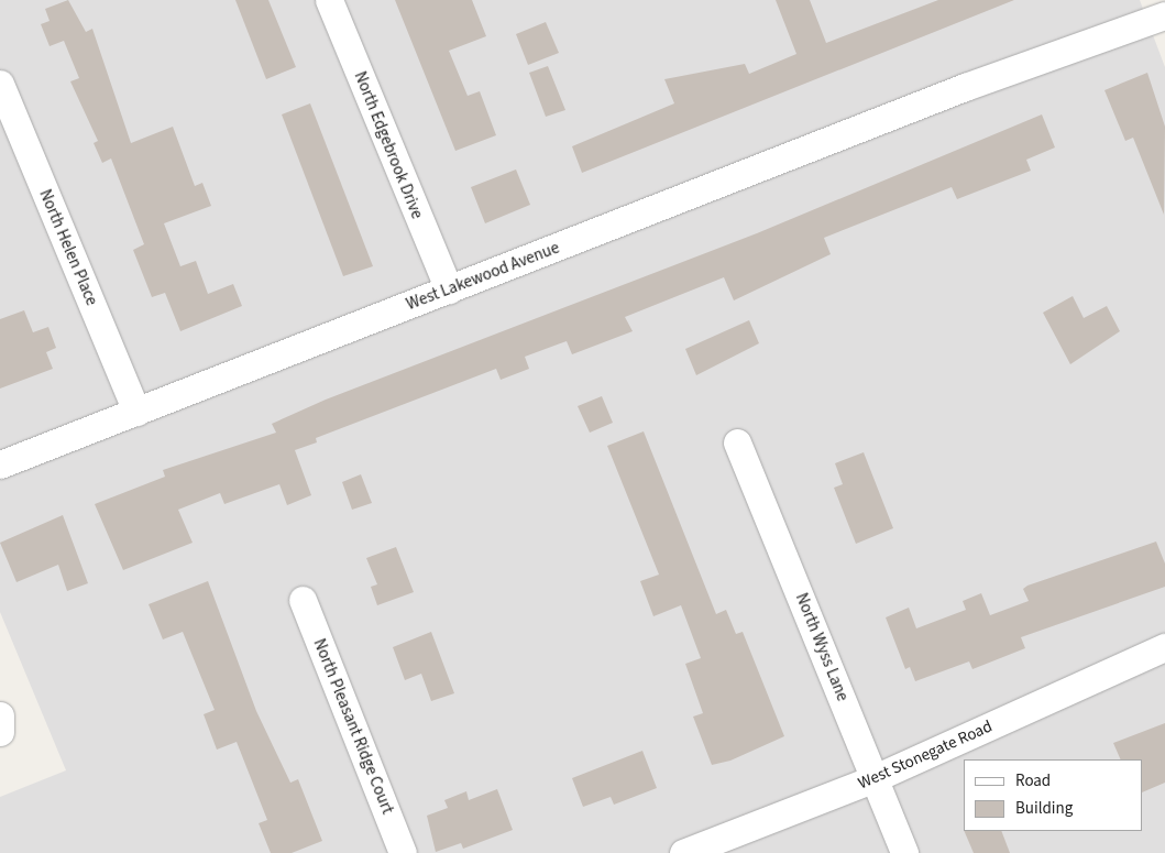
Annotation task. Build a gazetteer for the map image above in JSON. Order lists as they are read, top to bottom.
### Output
{
  "streets": {
    "street": [
      "North Edgebrook Drive",
      "North Helen Place",
      "West Lakewood Avenue",
      "North Wyss Lane",
      "North Pleasant Ridge Court",
      "West Stonegate Road"
    ]
  },
  "crossings": [
    ["North Edgebrook Drive", "West Lakewood Avenue"],
    ["North Helen Place", "West Lakewood Avenue"],
    ["North Wyss Lane", "West Stonegate Road"]
  ],
  "legend": ["Road", "Building"]
}
